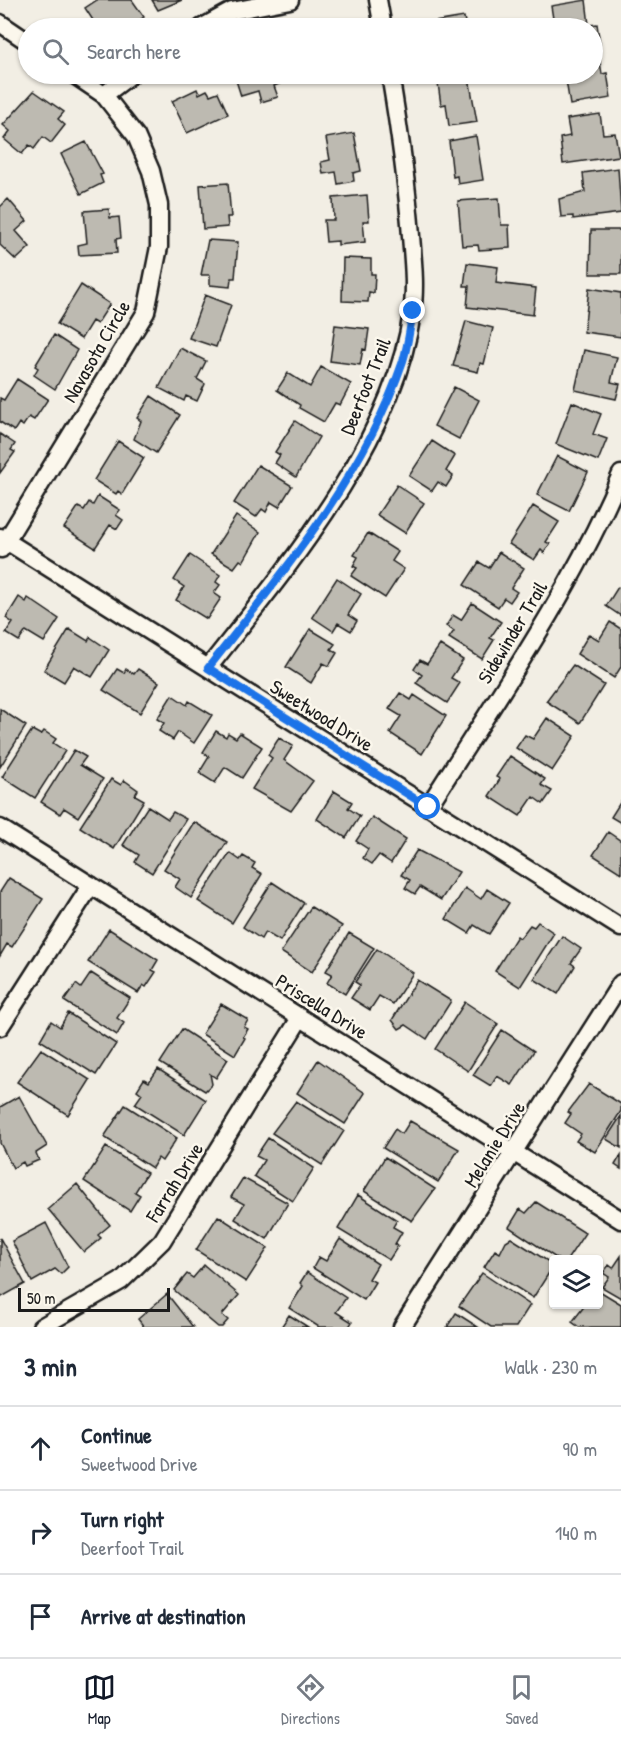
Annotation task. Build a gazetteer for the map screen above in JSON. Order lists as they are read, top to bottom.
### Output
{
  "streets": {
    "street": [
      "Navasota Circle",
      "Deerfoot Trail",
      "Sidewinder Trail",
      "Sweetwood Drive",
      "Priscella Drive",
      "Melanie Drive",
      "Farrah Drive"
    ]
  },
  "crossings": [
    ["Navasota Circle", "Sweetwood Drive"],
    ["Deerfoot Trail", "Sweetwood Drive"],
    ["Sidewinder Trail", "Sweetwood Drive"],
    ["Priscella Drive", "Melanie Drive"],
    ["Priscella Drive", "Farrah Drive"]
  ],
  "scale_bar": "50 m",
  "page": {
    "search": "Search here",
    "scale": "50 m",
    "heading": ["3 min", "Walk · 230 m"],
    "list": [
      ["Continue", "Sweetwood Drive", "90 m"],
      ["Turn right", "Deerfoot Trail", "140 m"],
      "Arrive at destination"
    ],
    "nav": ["Map", "Directions", "Saved"]
  }
}
